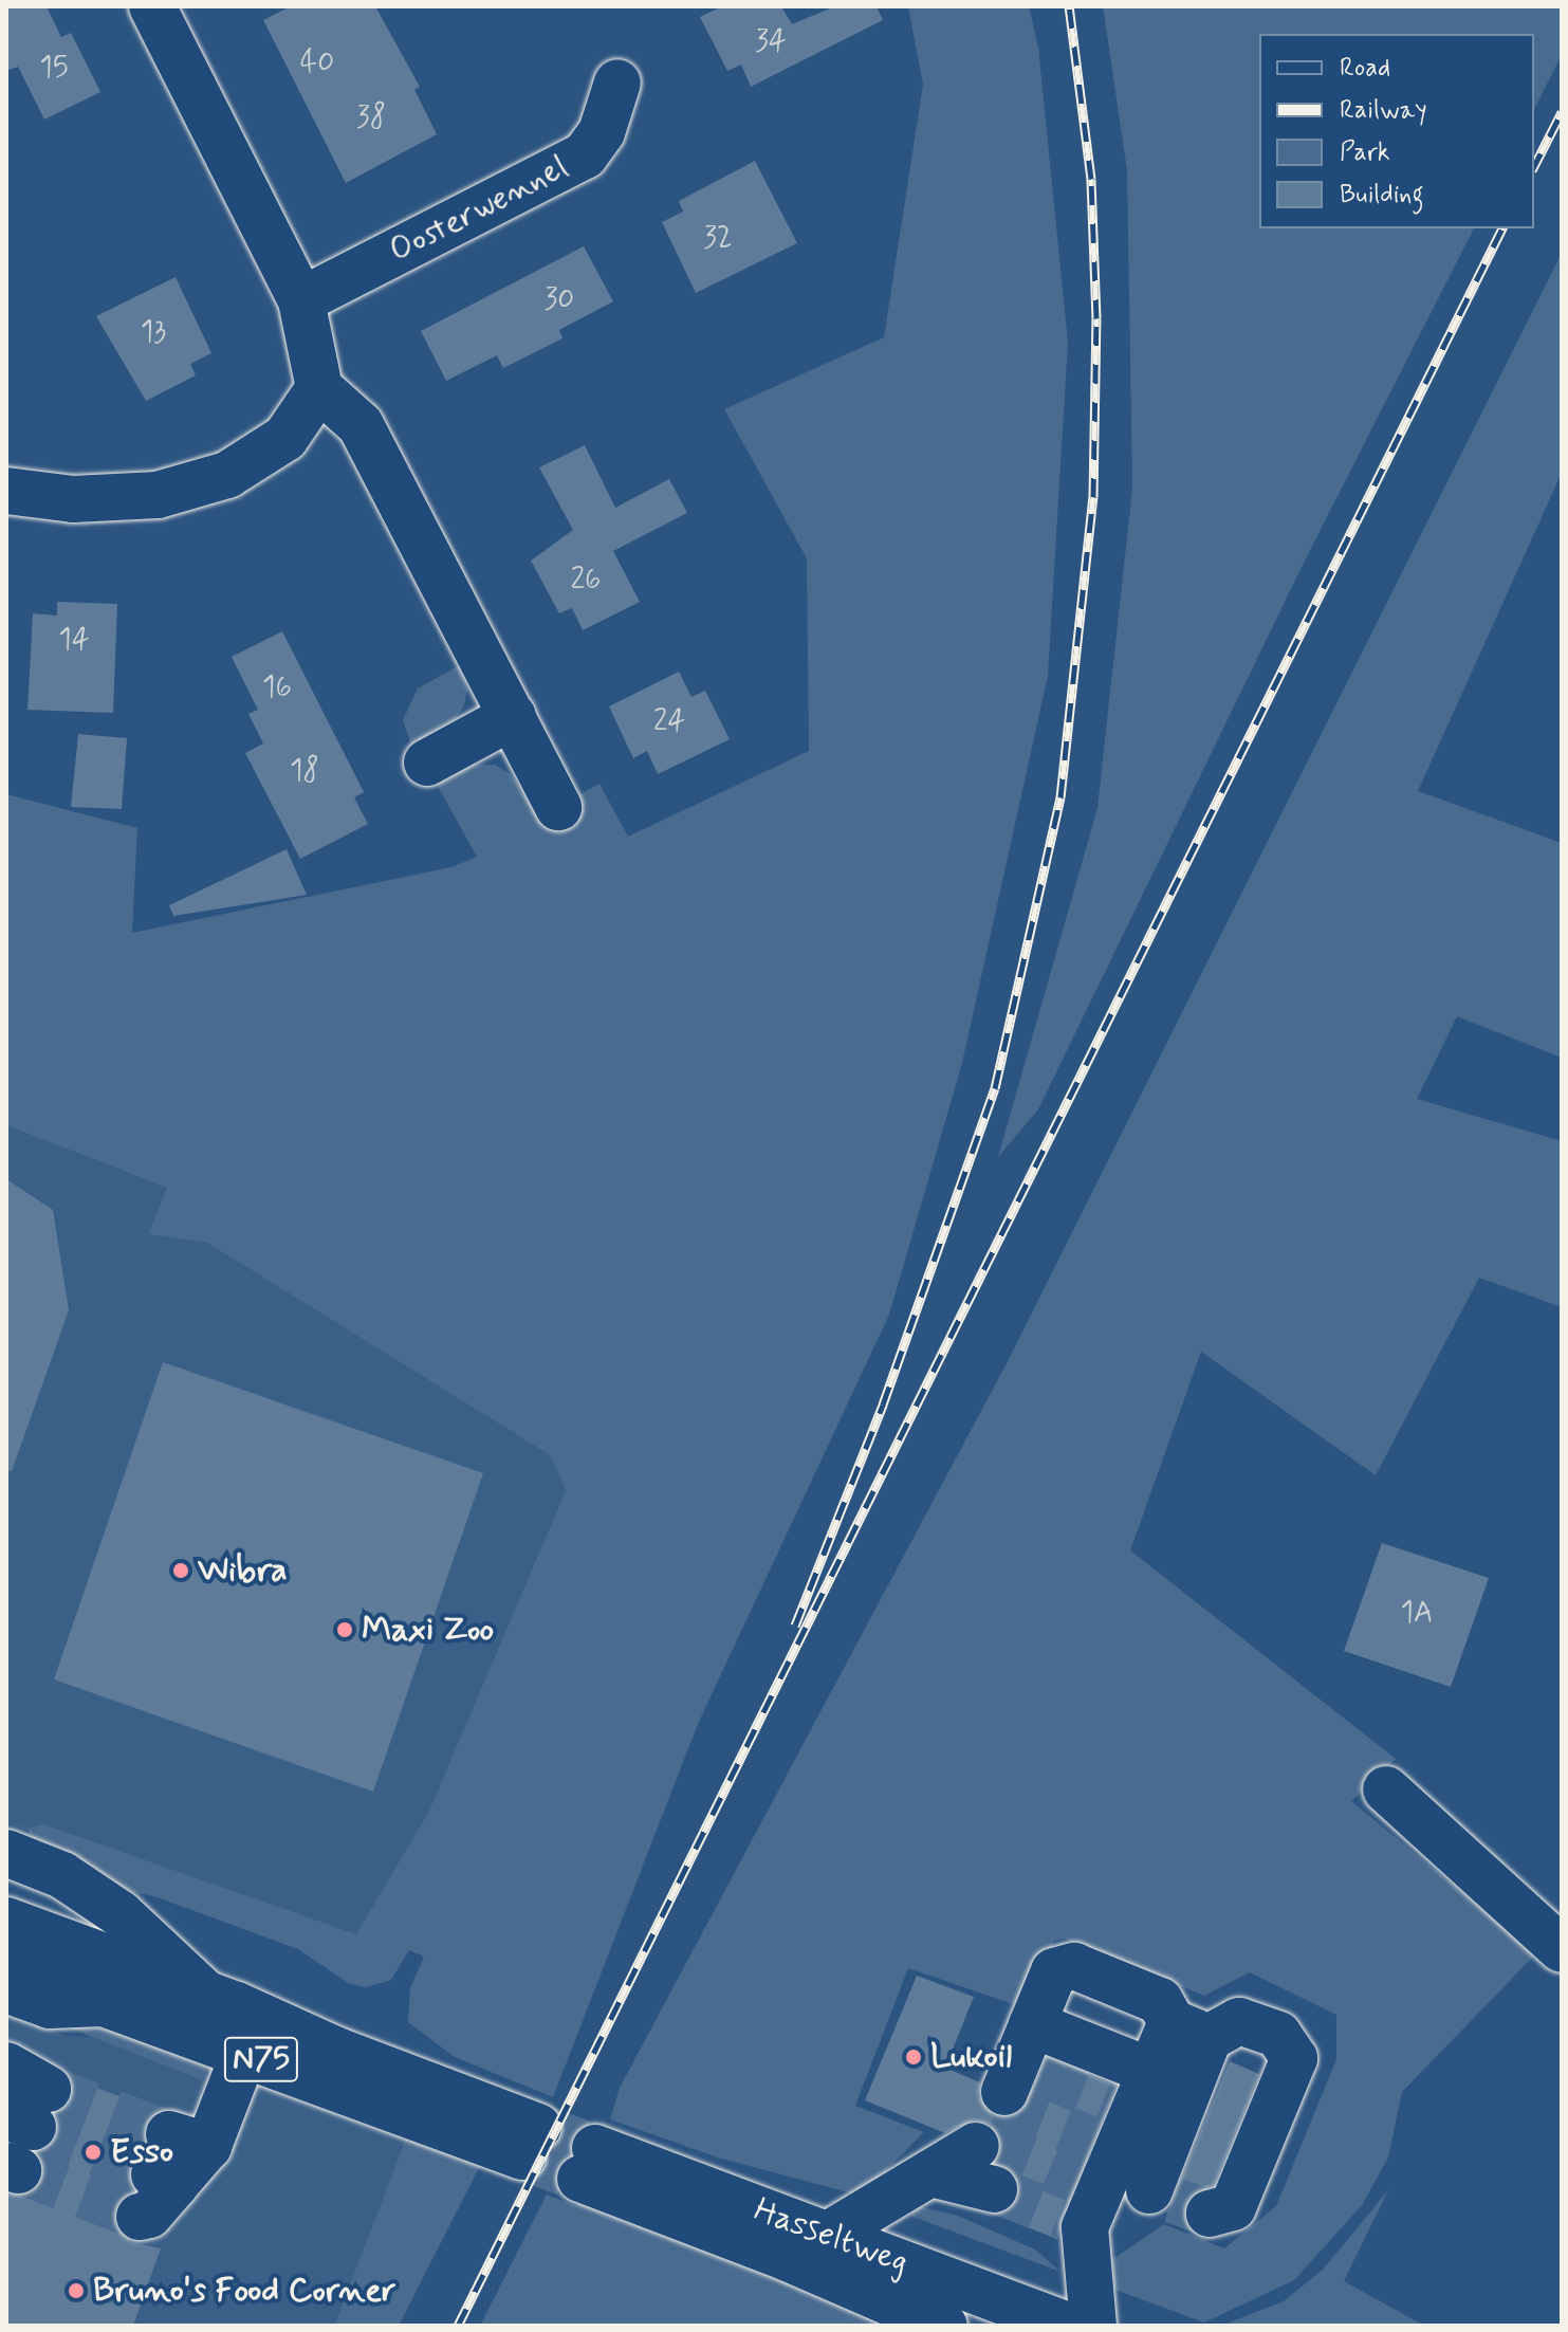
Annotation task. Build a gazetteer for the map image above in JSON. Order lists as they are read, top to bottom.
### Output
{
  "streets": {
    "main road": ["Oosterwennel", "N75", "Hasseltweg"]
  },
  "places": [
    "Wibra",
    "Maxi Zoo",
    "Lukoil",
    "Esso",
    "Bruno's Food Corner"
  ],
  "house_numbers": [
    "34",
    "40",
    "15",
    "38",
    "32",
    "30",
    "13",
    "26",
    "14",
    "16",
    "24",
    "18",
    "1A"
  ],
  "legend": [
    "Road",
    "Railway",
    "Park",
    "Building"
  ]
}
